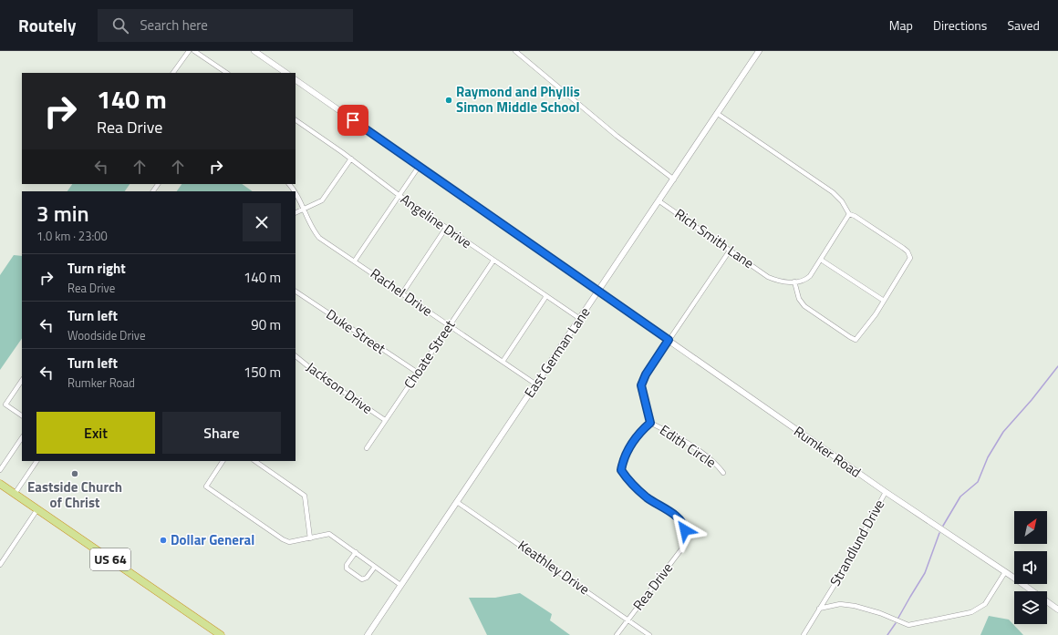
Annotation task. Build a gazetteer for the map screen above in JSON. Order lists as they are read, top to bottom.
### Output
{
  "streets": {
    "highway": ["US 64"],
    "street": [
      "Angeline Drive",
      "Rich Smith Lane",
      "Rachel Drive",
      "Duke Street",
      "East German Lane",
      "Choate Street",
      "Jackson Drive",
      "Edith Circle",
      "Rumker Road",
      "Strandlund Drive",
      "Keathley Drive",
      "Rea Drive"
    ]
  },
  "crossings": [
    ["Angeline Drive", "East German Lane"],
    ["Angeline Drive", "Choate Street"],
    ["Rich Smith Lane", "East German Lane"],
    ["Rachel Drive", "East German Lane"],
    ["Rachel Drive", "Choate Street"],
    ["Duke Street", "Choate Street"],
    ["East German Lane", "Rumker Road"],
    ["East German Lane", "Keathley Drive"],
    ["Choate Street", "Jackson Drive"],
    ["Edith Circle", "Rea Drive"],
    ["Rumker Road", "Strandlund Drive"],
    ["Keathley Drive", "Rea Drive"]
  ],
  "places": ["Raymond and Phyllis Simon Middle School", "Eastside Church of Christ", "Dollar General"],
  "north": "top right",
  "page": {
    "header": "Routely",
    "search": "Search here",
    "nav": ["Map", "Directions", "Saved"],
    "turn": ["140 m", "Rea Drive"],
    "heading": ["3 min", "1.0 km · 23:00"],
    "list": [
      {
        "name": "Turn right",
        "note": "Rea Drive",
        "value": "140 m"
      },
      {
        "name": "Turn left",
        "note": "Woodside Drive",
        "value": "90 m"
      },
      {
        "name": "Turn left",
        "note": "Rumker Road",
        "value": "150 m"
      }
    ],
    "buttons": ["Exit", "Share"]
  }
}
